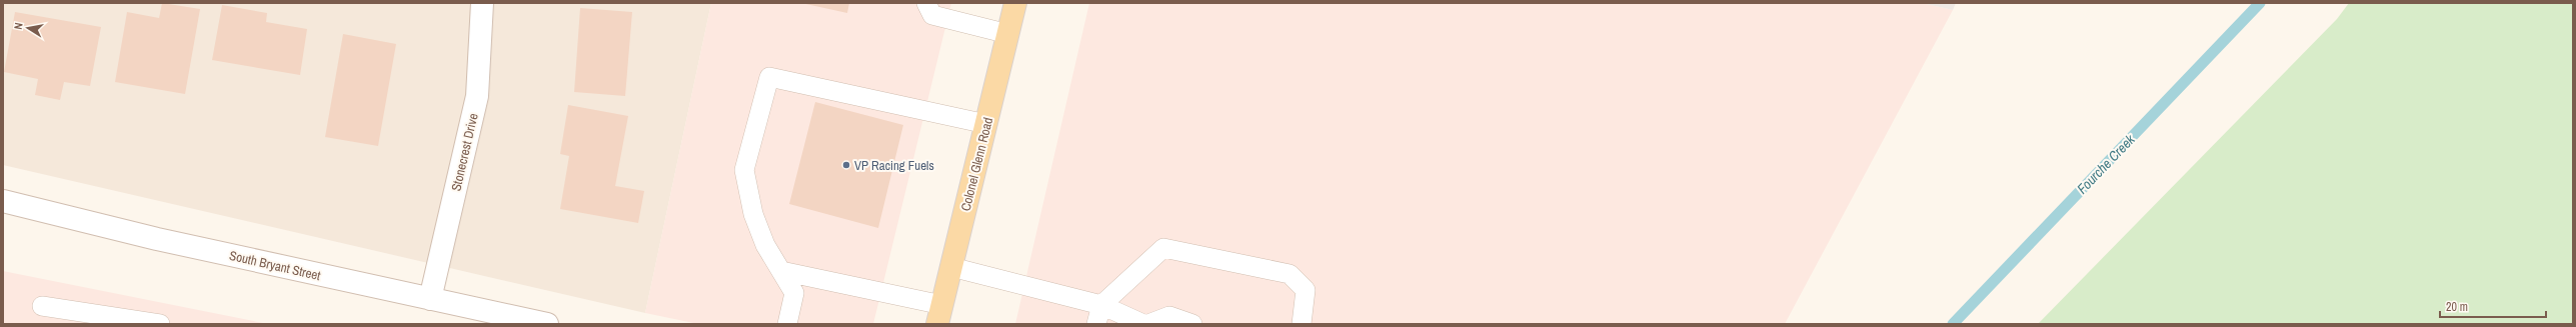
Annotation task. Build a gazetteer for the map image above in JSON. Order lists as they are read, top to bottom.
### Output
{
  "streets": {
    "main road": ["Colonel Glenn Road"],
    "street": ["Stonecrest Drive", "South Bryant Street"]
  },
  "crossings": [
    ["Stonecrest Drive", "South Bryant Street"]
  ],
  "water": ["Fourche Creek"],
  "places": ["VP Racing Fuels"],
  "scale_bar": "20 m",
  "north": "left"
}
